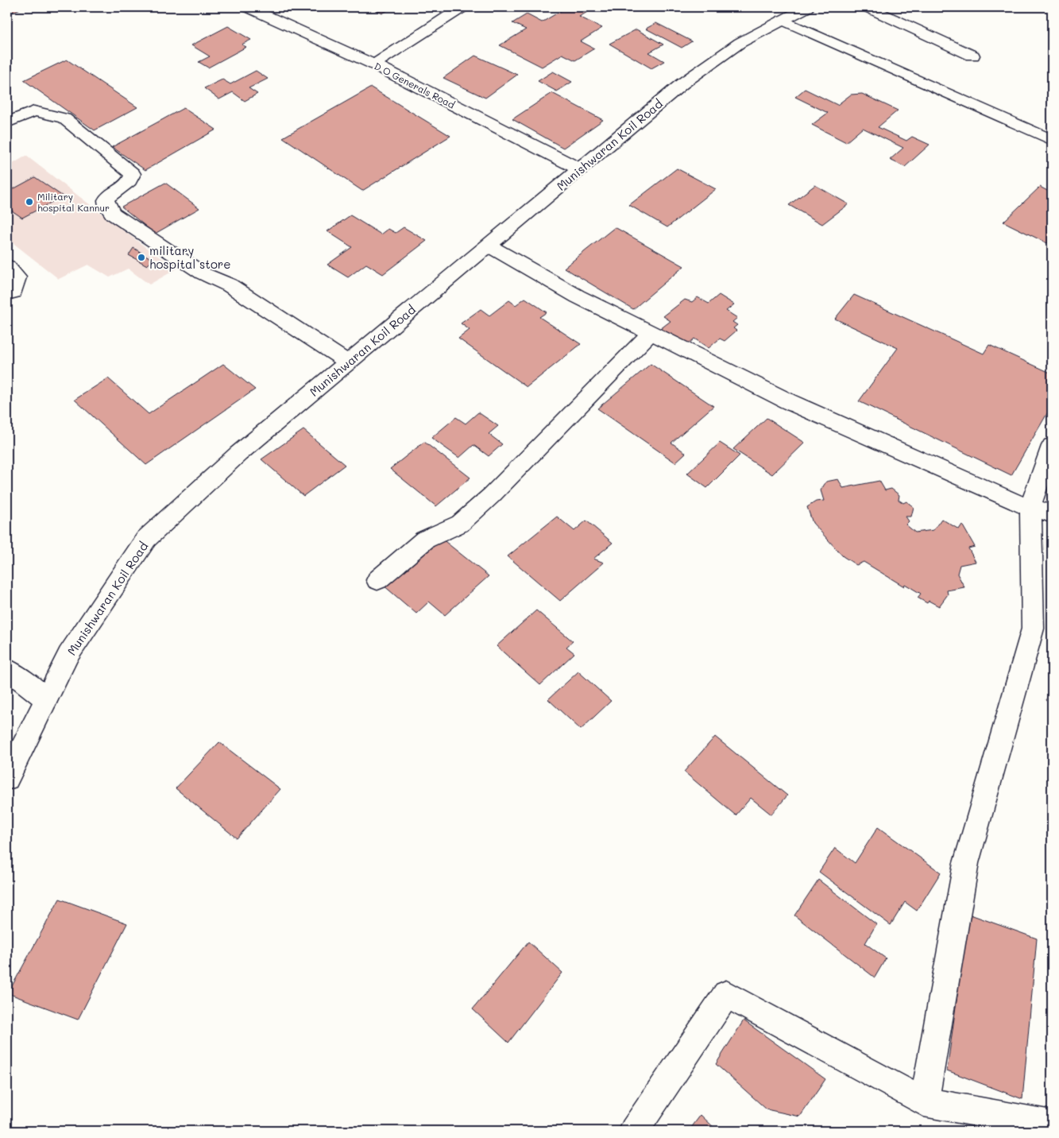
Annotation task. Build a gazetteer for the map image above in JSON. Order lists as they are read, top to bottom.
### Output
{
  "streets": {
    "street": ["D O Generals Road", "Munishwaran Koil Road"]
  },
  "crossings": [
    ["D O Generals Road", "Munishwaran Koil Road"]
  ],
  "places": ["Military hospital Kannur", "military hospital store"]
}
